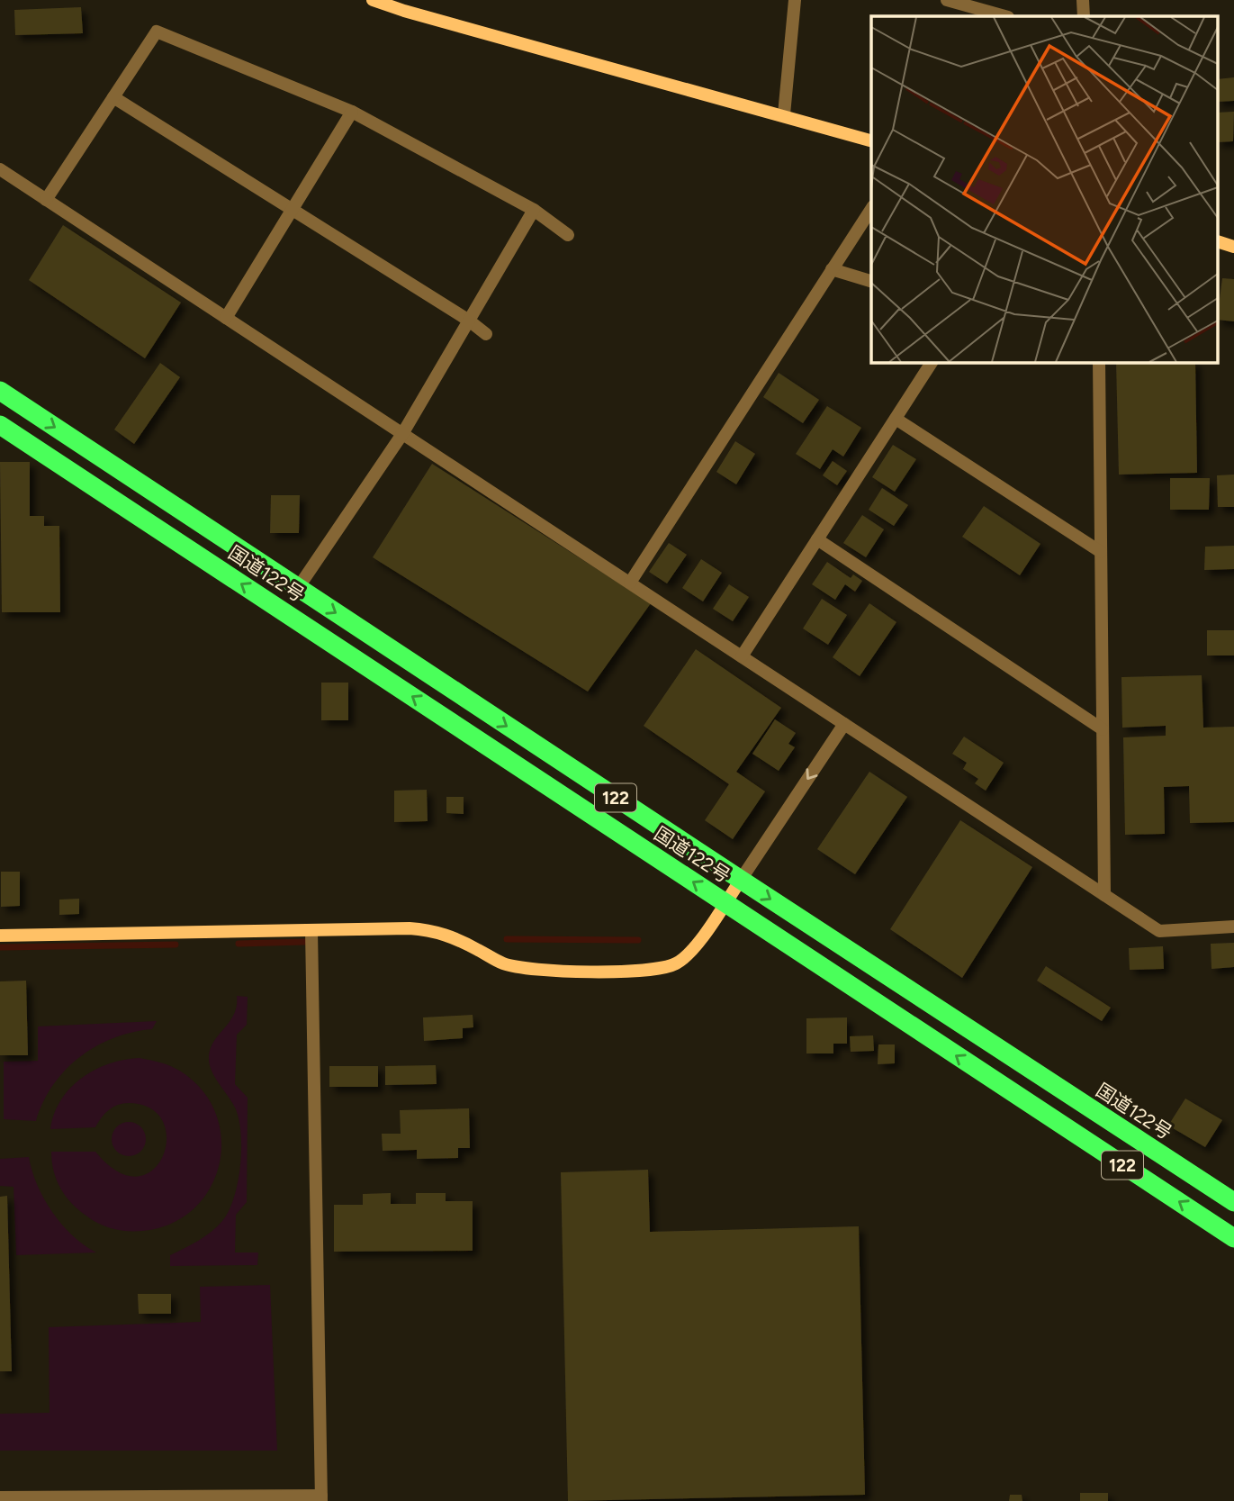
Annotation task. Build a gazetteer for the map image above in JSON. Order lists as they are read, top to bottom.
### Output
{
  "streets": {
    "highway": ["国道122号", "122"]
  }
}
